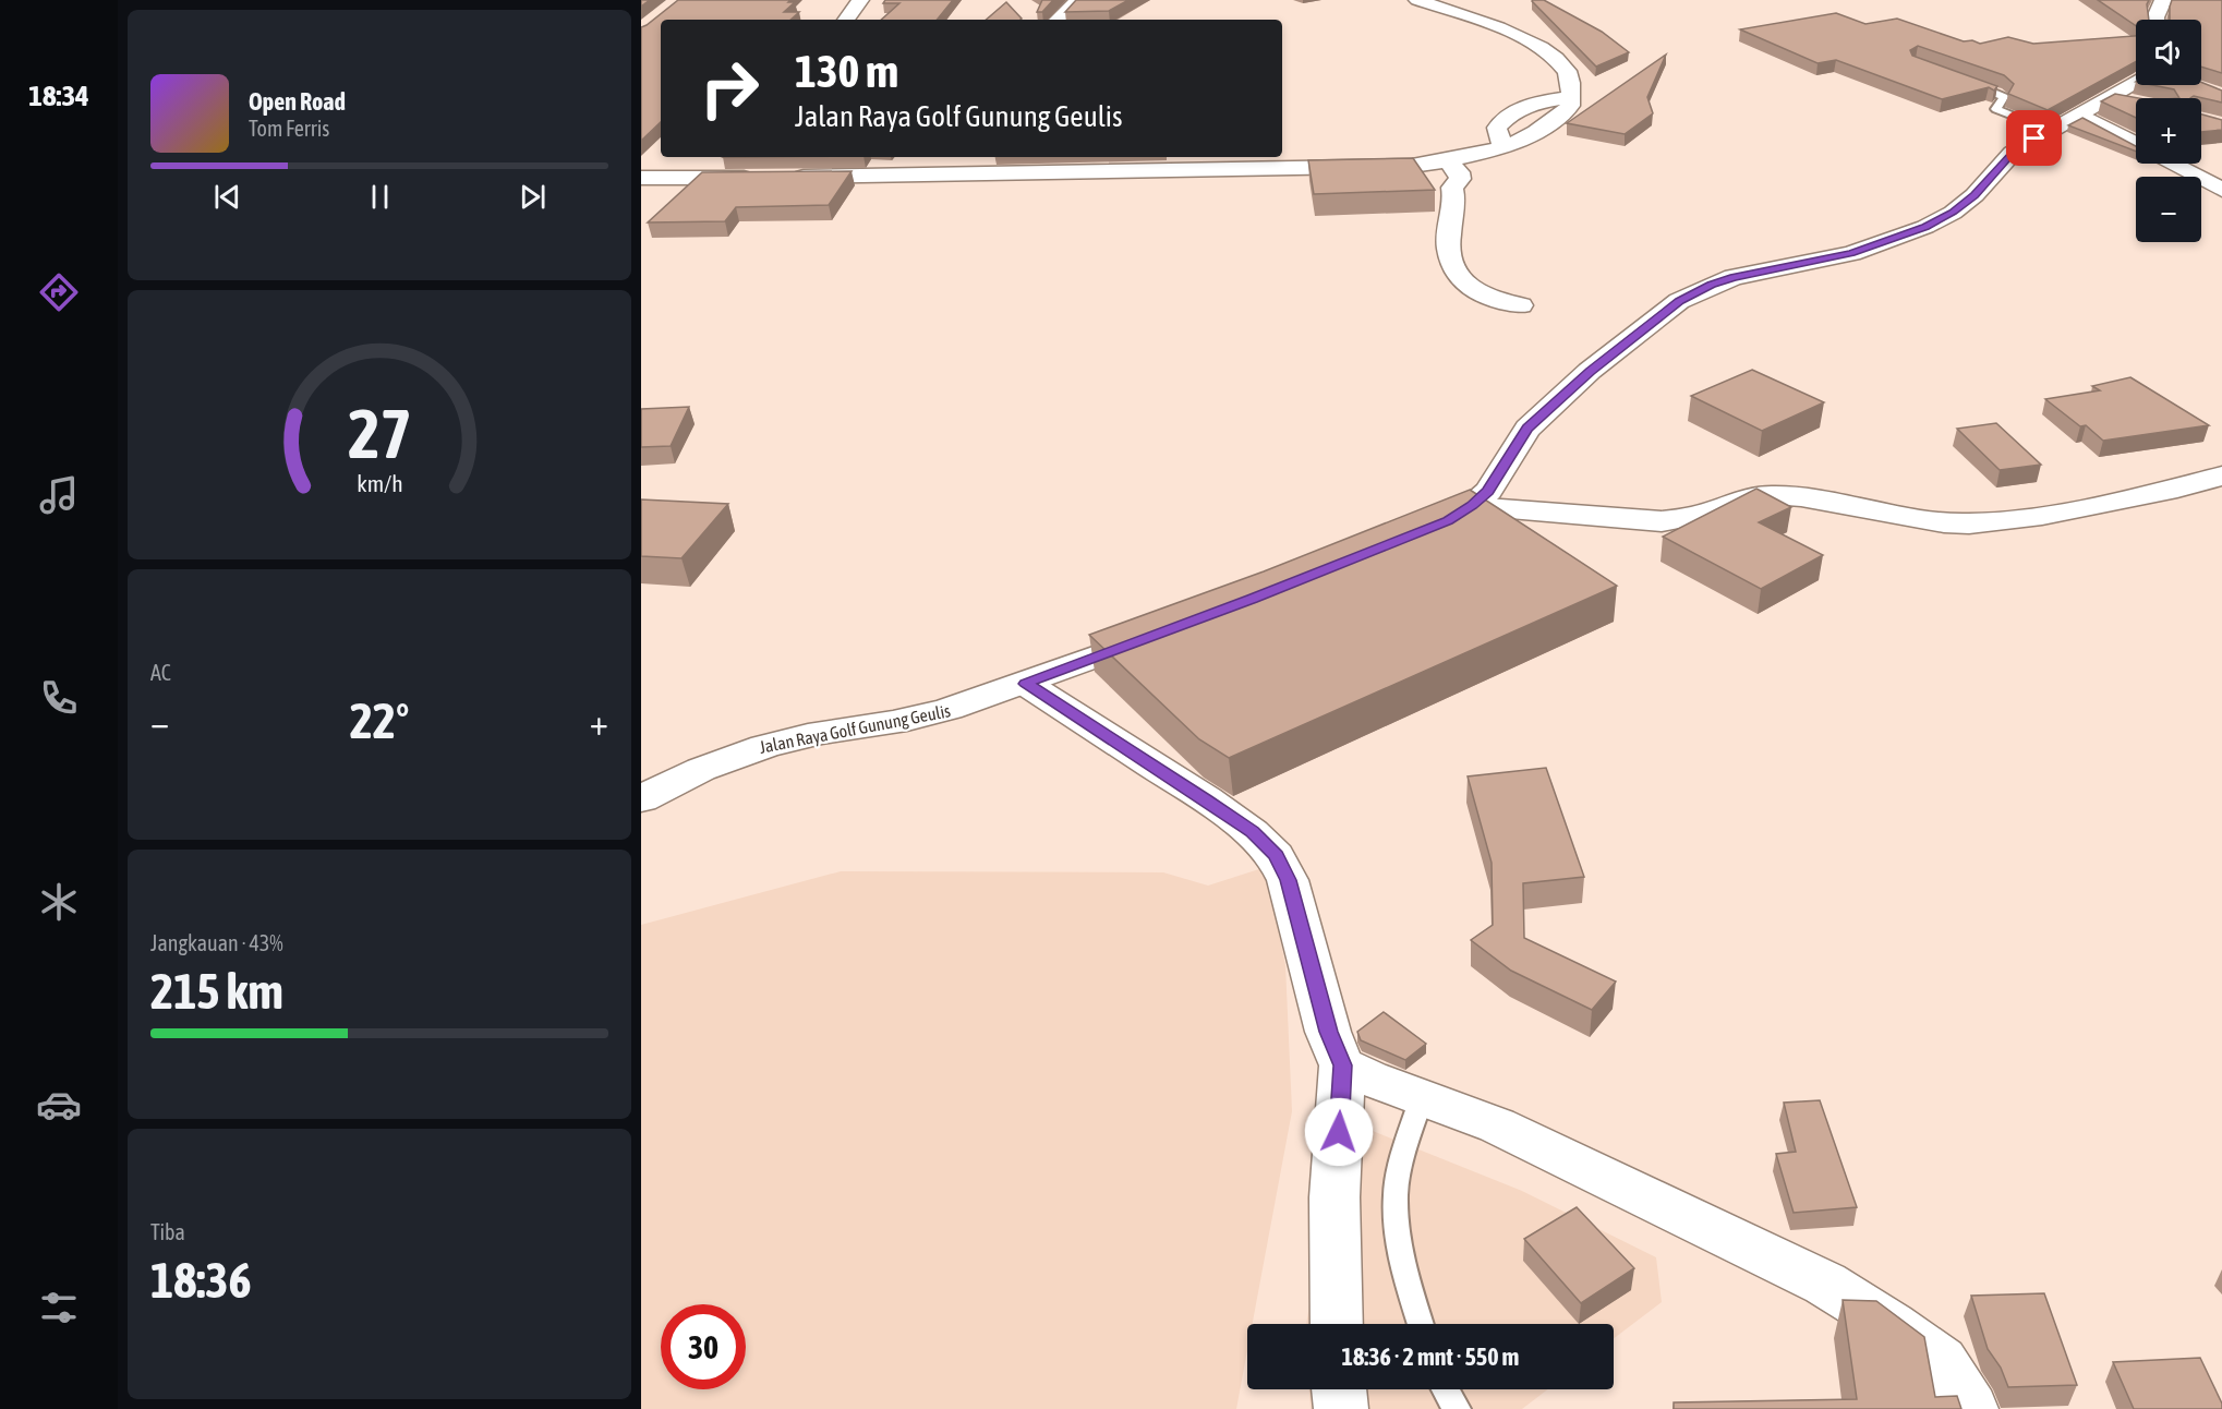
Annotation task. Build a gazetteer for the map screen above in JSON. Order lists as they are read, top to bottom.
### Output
{
  "streets": {
    "street": ["Jalan Raya Golf Gunung Geulis"]
  },
  "page": {
    "tabs": "18:34",
    "map_buttons": ["+", "−"],
    "turn": ["130 m", "Jalan Raya Golf Gunung Geulis"],
    "song": ["Open Road", "Tom Ferris"],
    "tile": [
      "AC",
      ["Jangkauan · 43%", "215 km"],
      ["Tiba", "18:36"]
    ],
    "heat": ["−", "22°", "+"],
    "limit": "30",
    "trip": "18:36 · 2 mnt · 550 m",
    "gauge": ["27", "km/h"]
  }
}
